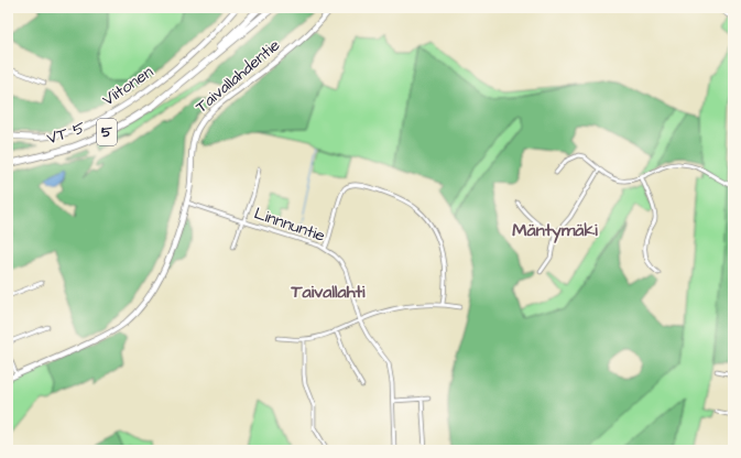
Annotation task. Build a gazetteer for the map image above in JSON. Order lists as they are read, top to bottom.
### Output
{
  "streets": {
    "highway": ["5", "VT 5"],
    "street": ["Taivallahdentie", "Viitonen", "Linnnuntie"]
  },
  "crossings": [
    ["Taivallahdentie", "Linnnuntie"]
  ],
  "districts": ["Mäntymäki", "Taivallahti"]
}
